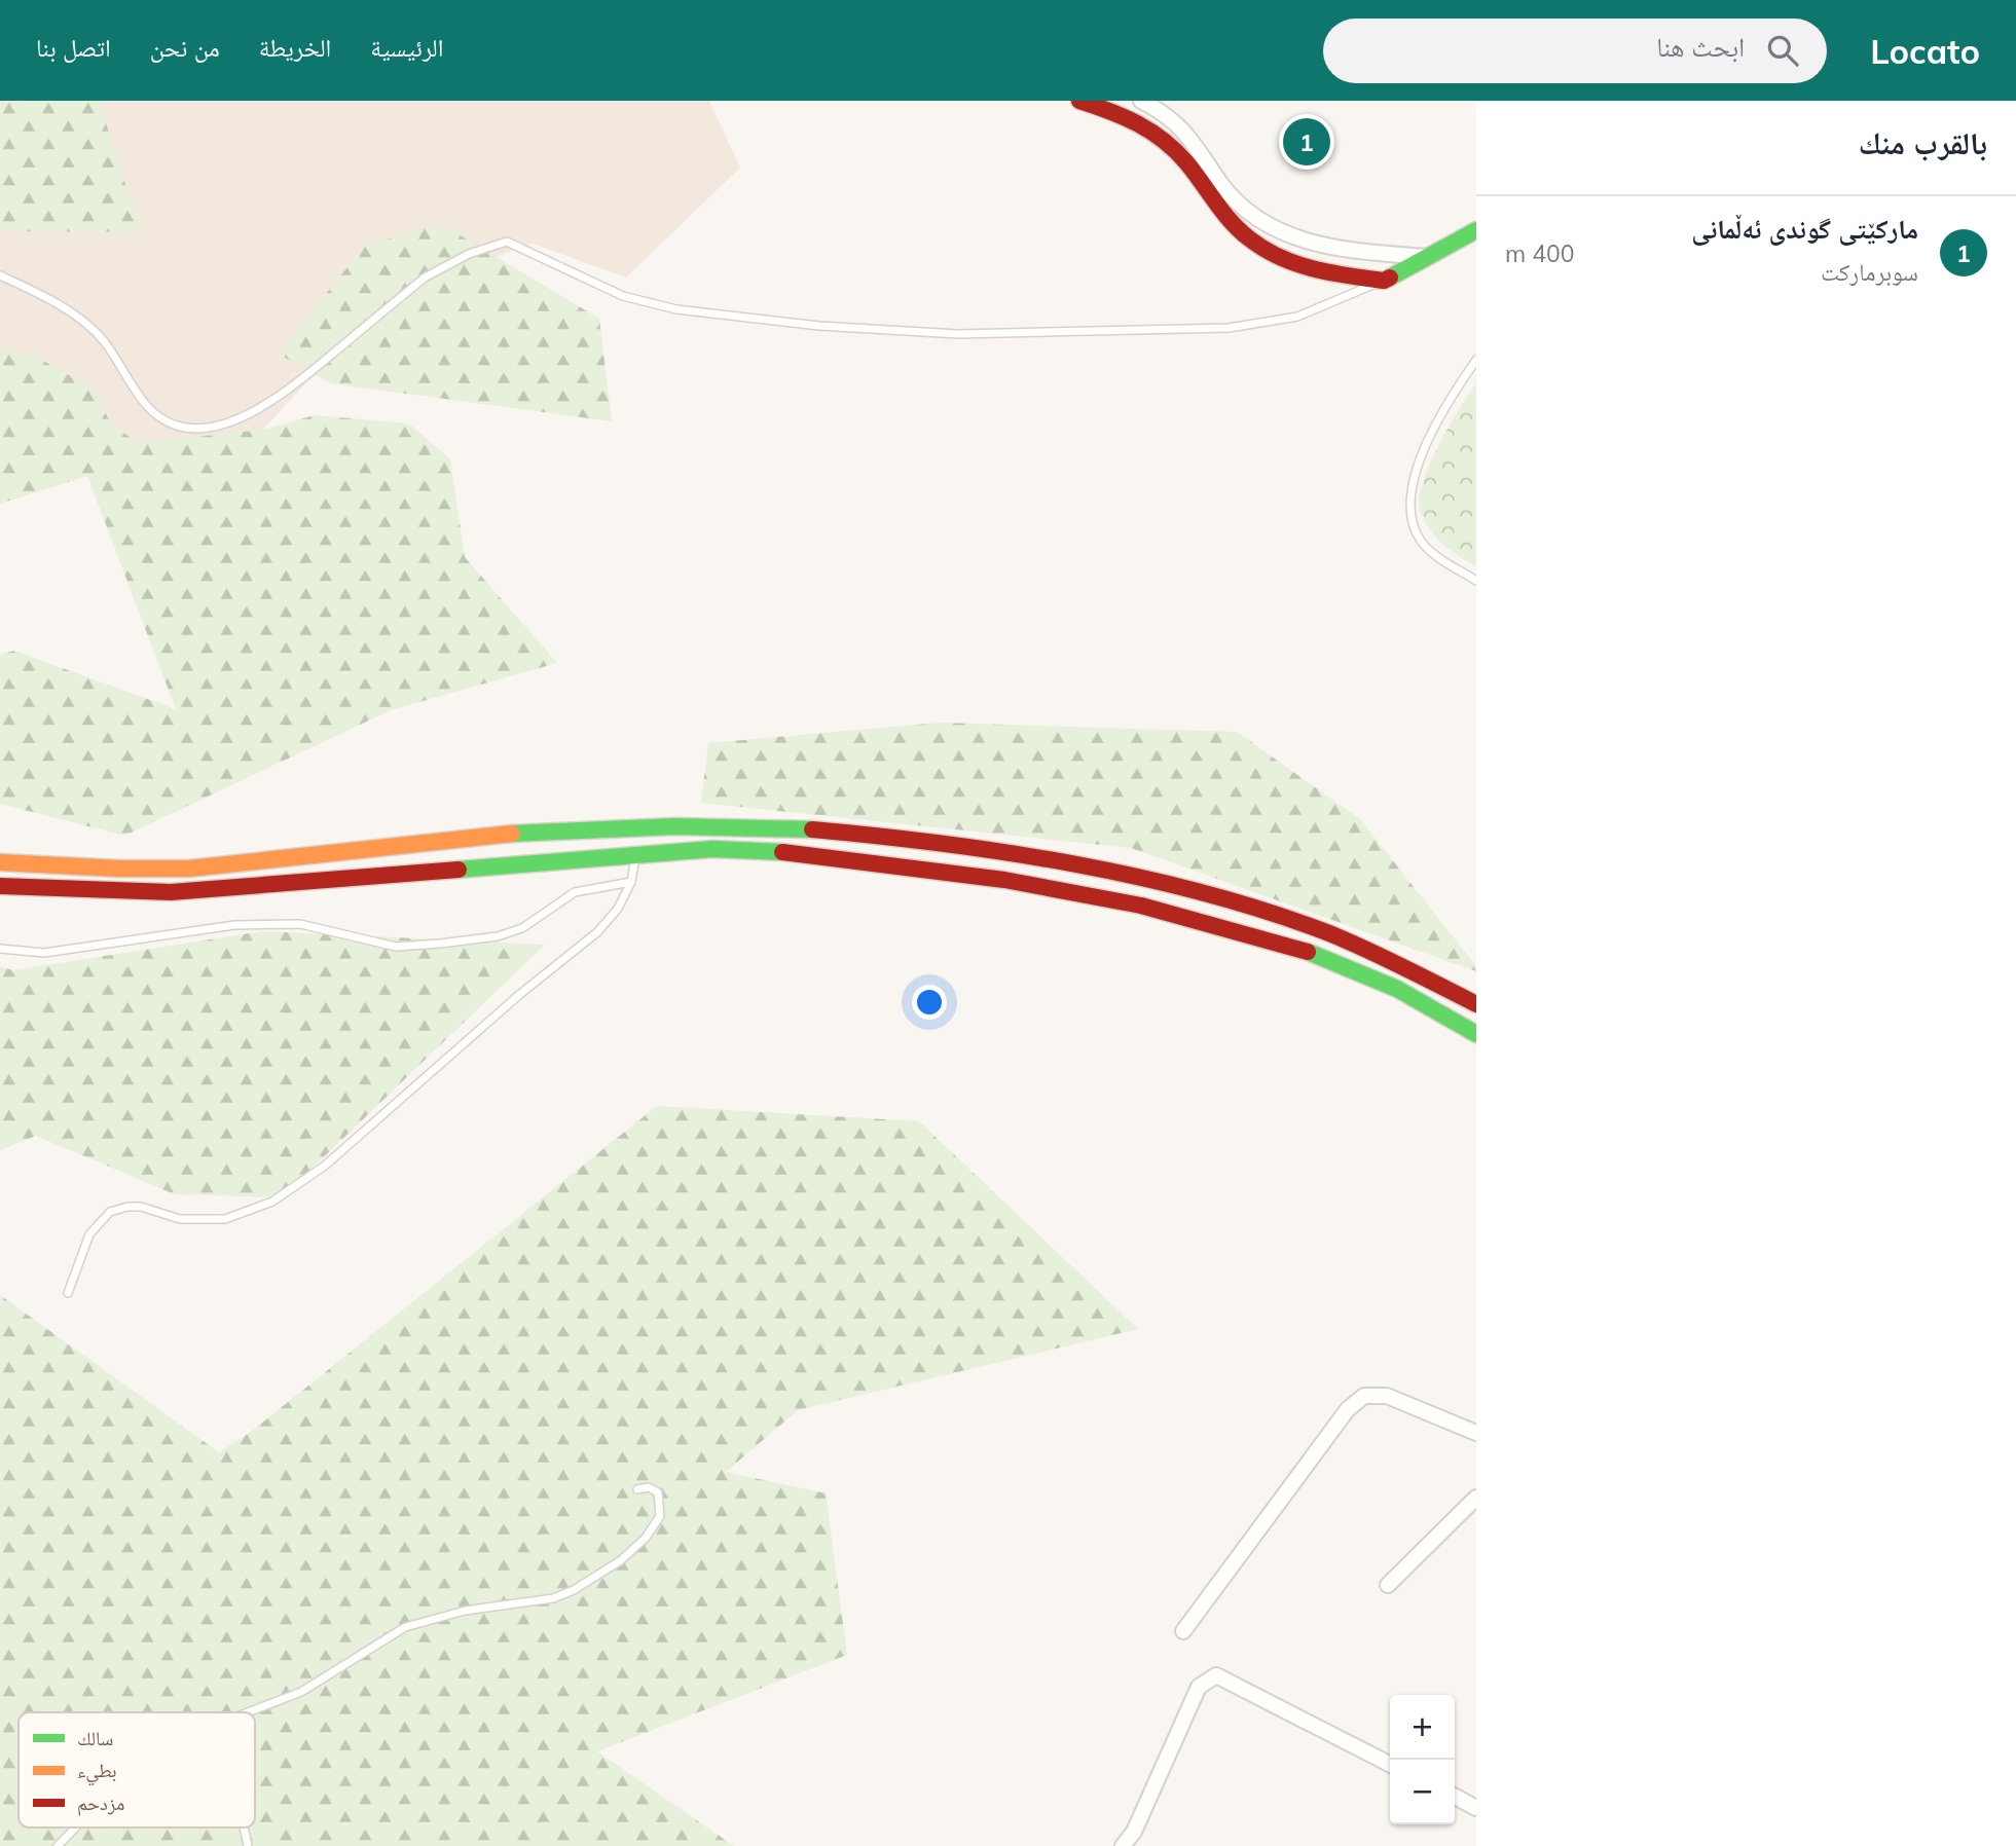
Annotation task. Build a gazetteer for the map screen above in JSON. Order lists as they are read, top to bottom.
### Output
{
  "legend": ["سالك", "بطيء", "مزدحم"],
  "page": {
    "header": "Locato",
    "search": "ابحث هنا",
    "nav": [
      "الرئيسية",
      "الخريطة",
      "من نحن",
      "اتصل بنا"
    ],
    "heading": "بالقرب منك",
    "pins": "1",
    "list": [
      {
        "mark": "1",
        "name": "مارکێتی گوندی ئەڵمانی",
        "note": "سوبرماركت",
        "value": "400 m"
      }
    ],
    "map_buttons": ["+", "−"]
  }
}
